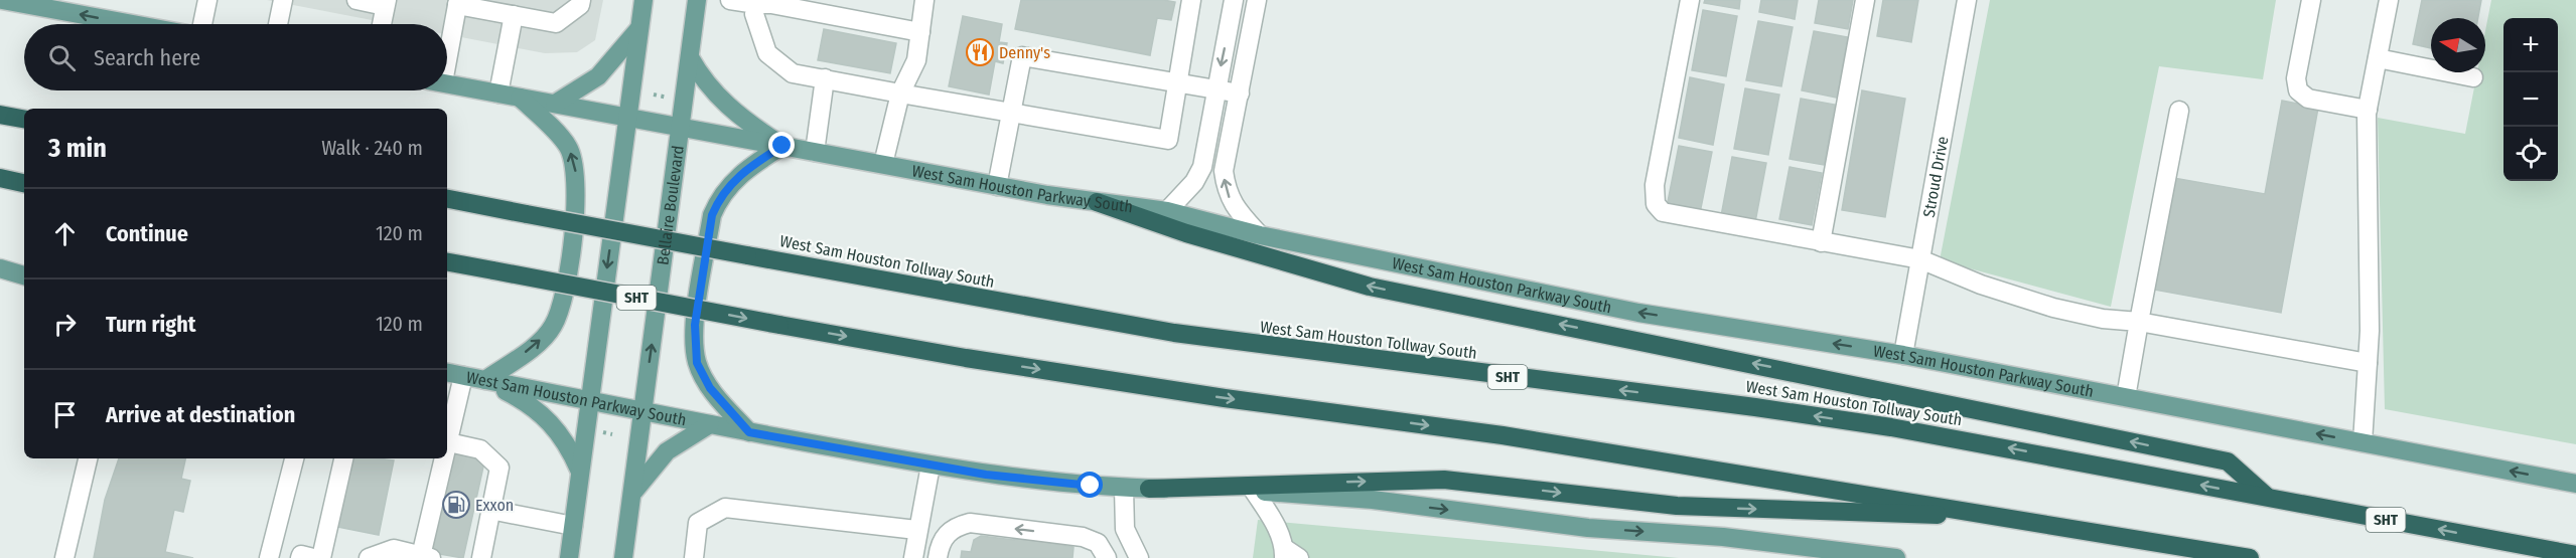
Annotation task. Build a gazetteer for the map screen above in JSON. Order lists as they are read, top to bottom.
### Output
{
  "streets": {
    "highway": ["West Sam Houston Tollway South", "SHT"],
    "main road": ["West Sam Houston Parkway South", "Bellaire Boulevard"],
    "street": ["Stroud Drive"]
  },
  "crossings": [
    ["Stroud Drive", "West Sam Houston Parkway South"],
    ["West Sam Houston Parkway South", "Bellaire Boulevard"]
  ],
  "places": {
    "restaurant": ["Denny's"],
    "fuel station": ["Exxon"]
  },
  "north": "left",
  "page": {
    "map_buttons": ["+", "−"],
    "search": "Search here",
    "heading": ["3 min", "Walk · 240 m"],
    "list": [
      ["Continue", "120 m"],
      ["Turn right", "120 m"],
      "Arrive at destination"
    ]
  }
}
